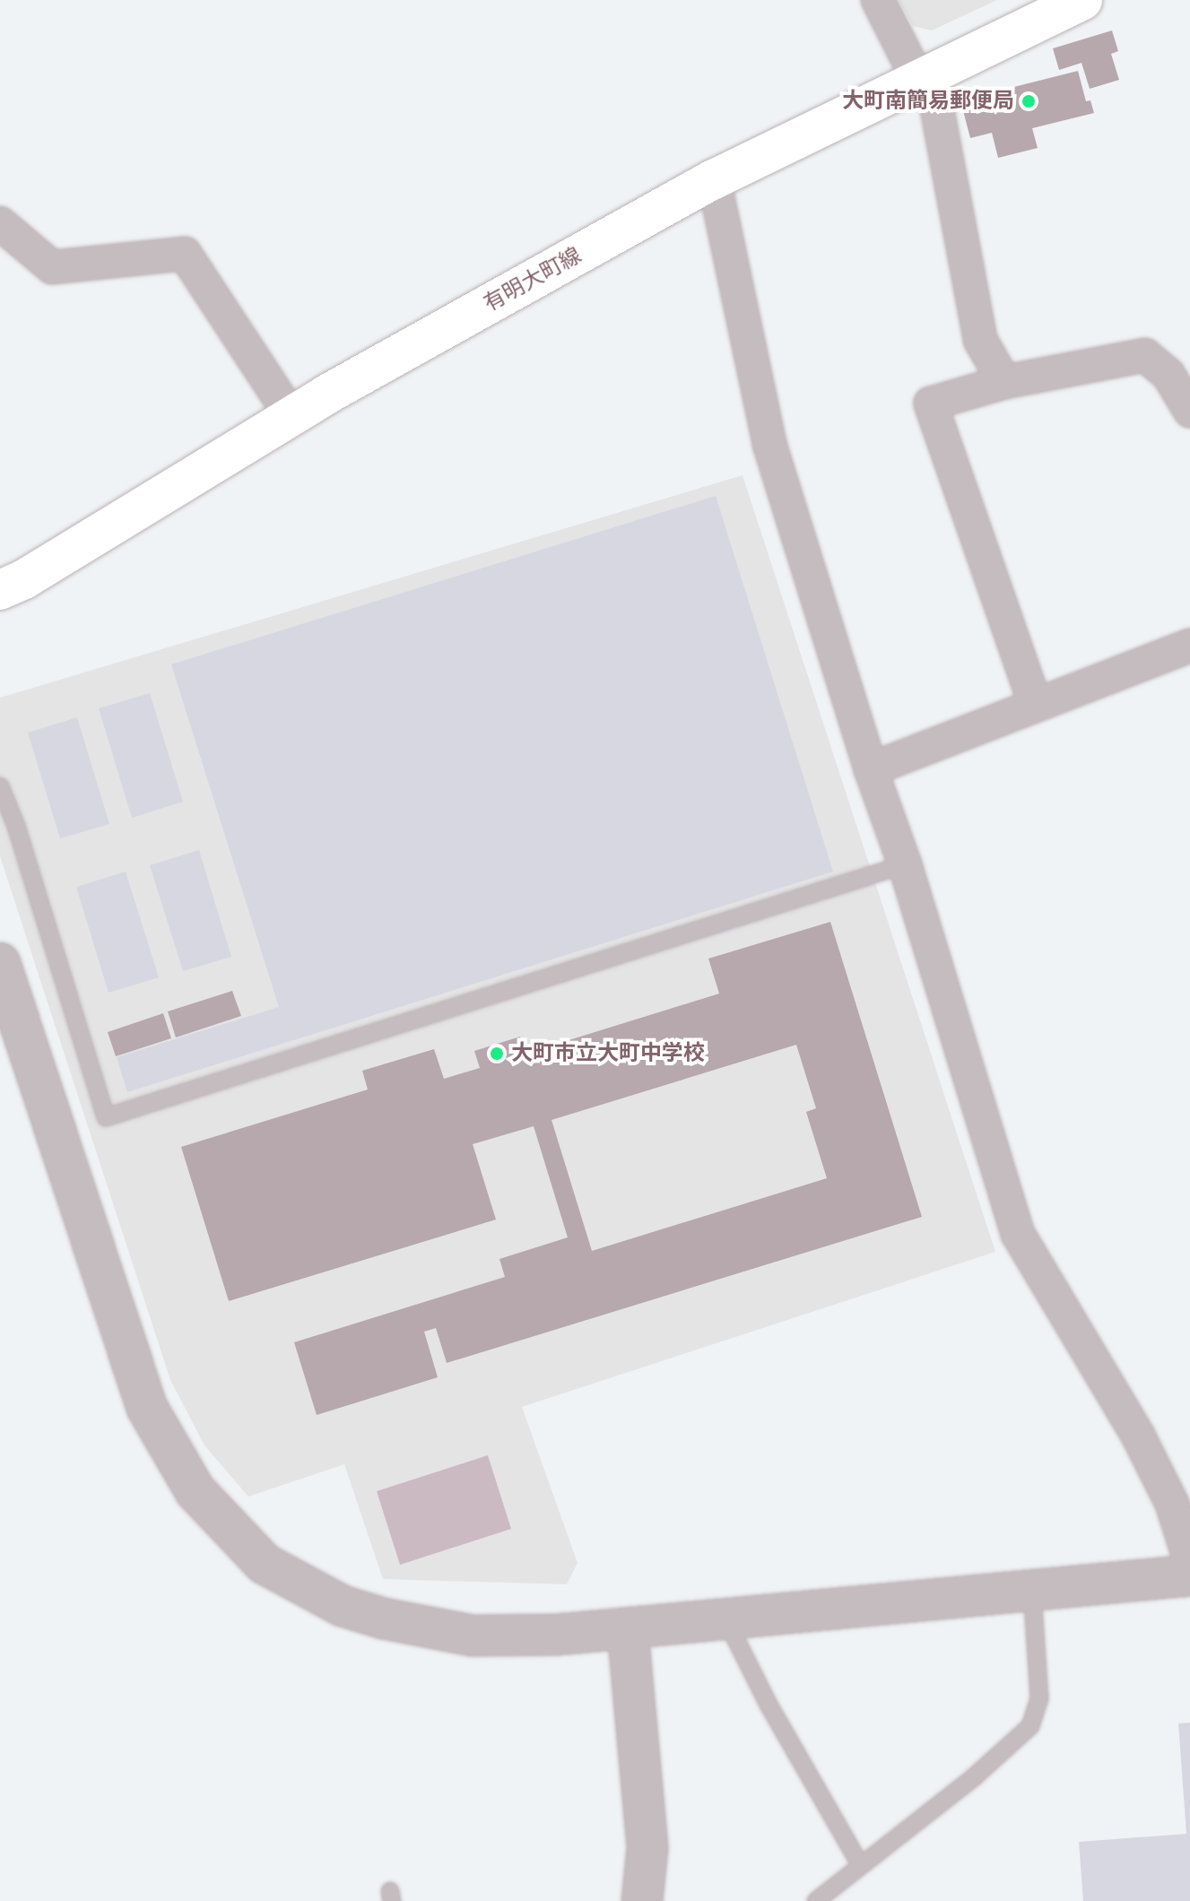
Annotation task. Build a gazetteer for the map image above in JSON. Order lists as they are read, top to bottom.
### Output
{
  "streets": {
    "main road": ["有明大町線"]
  },
  "places": ["大町南簡易郵便局", "大町市立大町中学校"]
}
